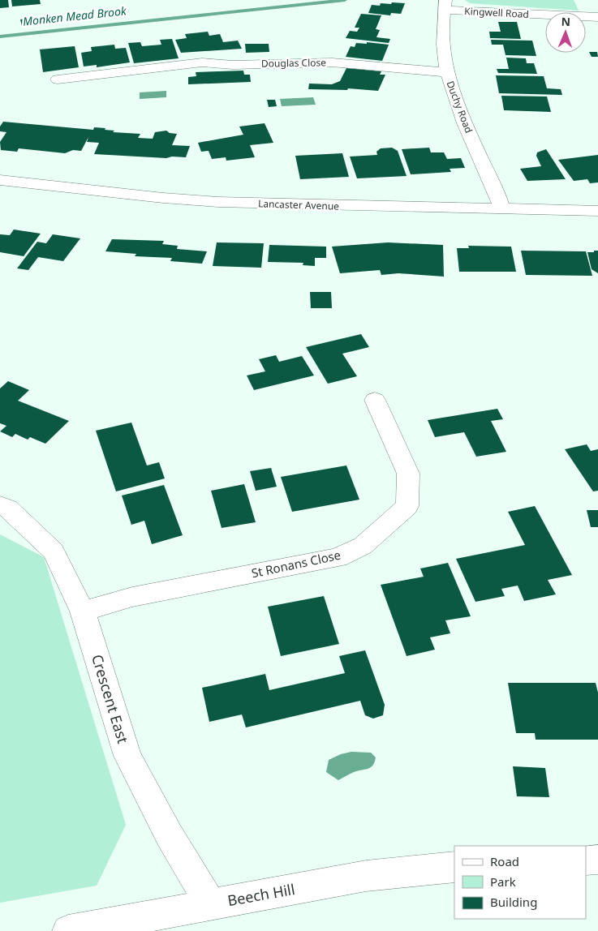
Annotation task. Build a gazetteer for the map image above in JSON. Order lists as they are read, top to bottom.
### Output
{
  "streets": {
    "street": [
      "Kingwell Road",
      "Douglas Close",
      "Duchy Road",
      "Lancaster Avenue",
      "St Ronans Close",
      "Crescent East",
      "Beech Hill"
    ]
  },
  "crossings": [
    ["Kingwell Road", "Duchy Road"],
    ["Douglas Close", "Duchy Road"],
    ["Duchy Road", "Lancaster Avenue"],
    ["St Ronans Close", "Crescent East"],
    ["Crescent East", "Beech Hill"]
  ],
  "water": ["Monken Mead Brook"],
  "legend": ["Road", "Park", "Building"],
  "north": "top"
}
